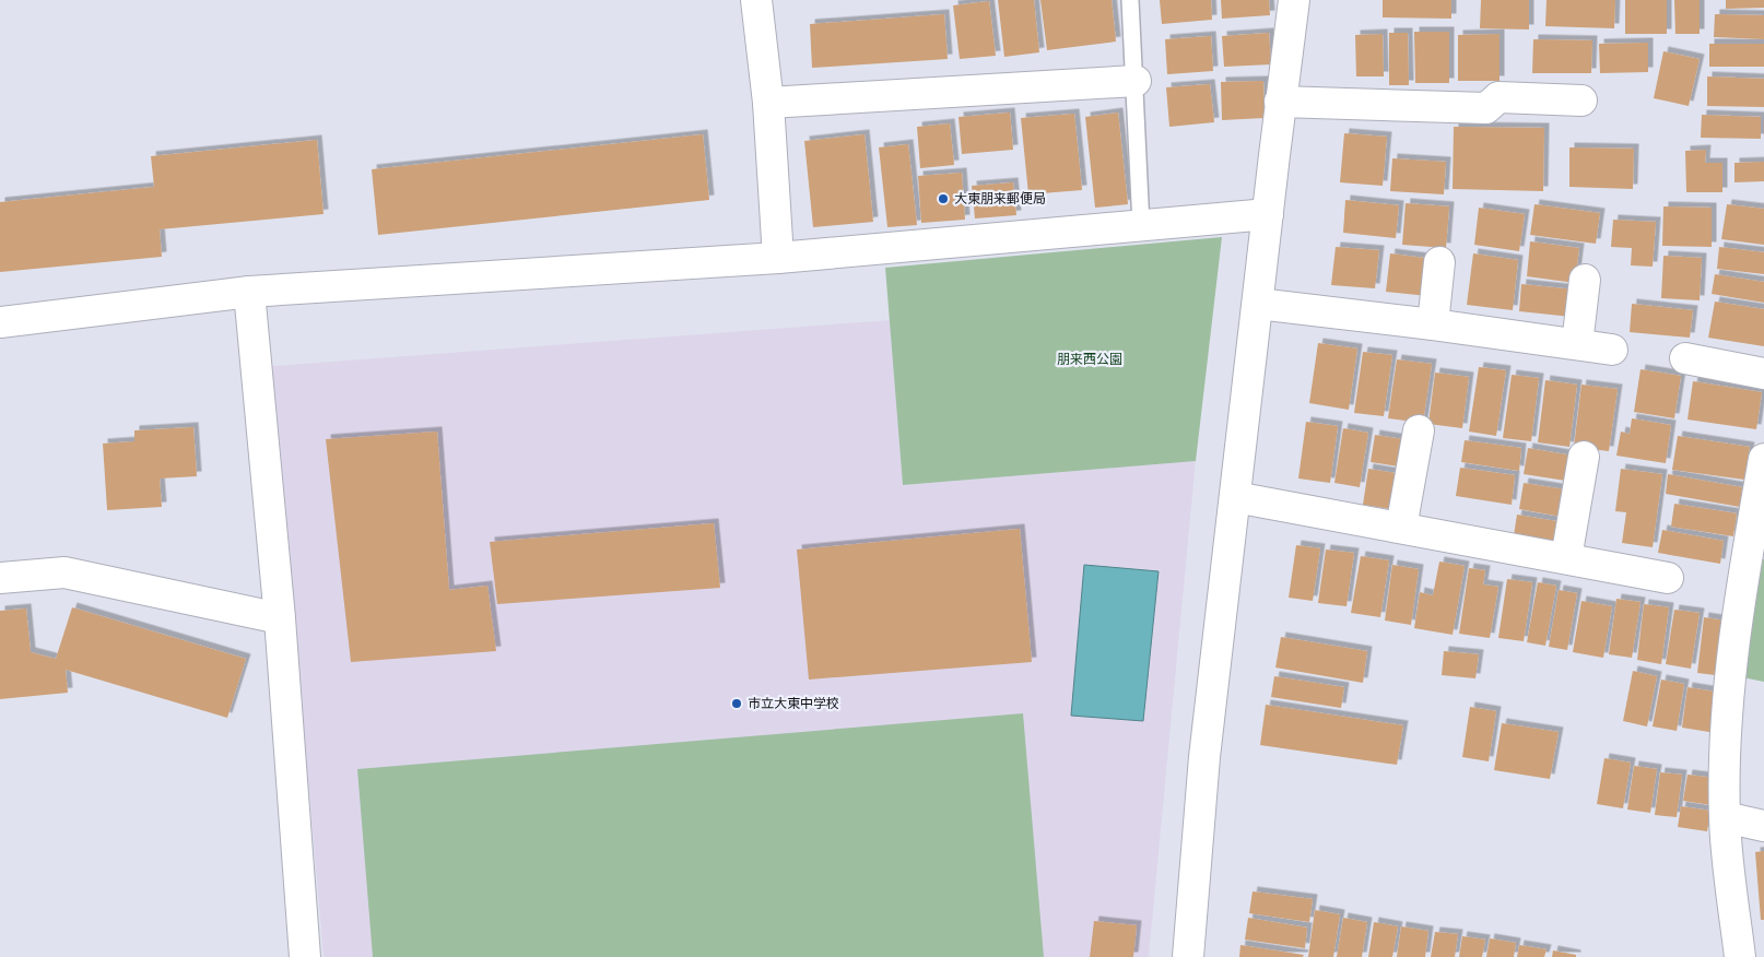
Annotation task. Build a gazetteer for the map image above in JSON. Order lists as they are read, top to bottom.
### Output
{
  "parks": ["朋来西公園"],
  "places": ["大東朋来郵便局", "市立大東中学校"]
}
